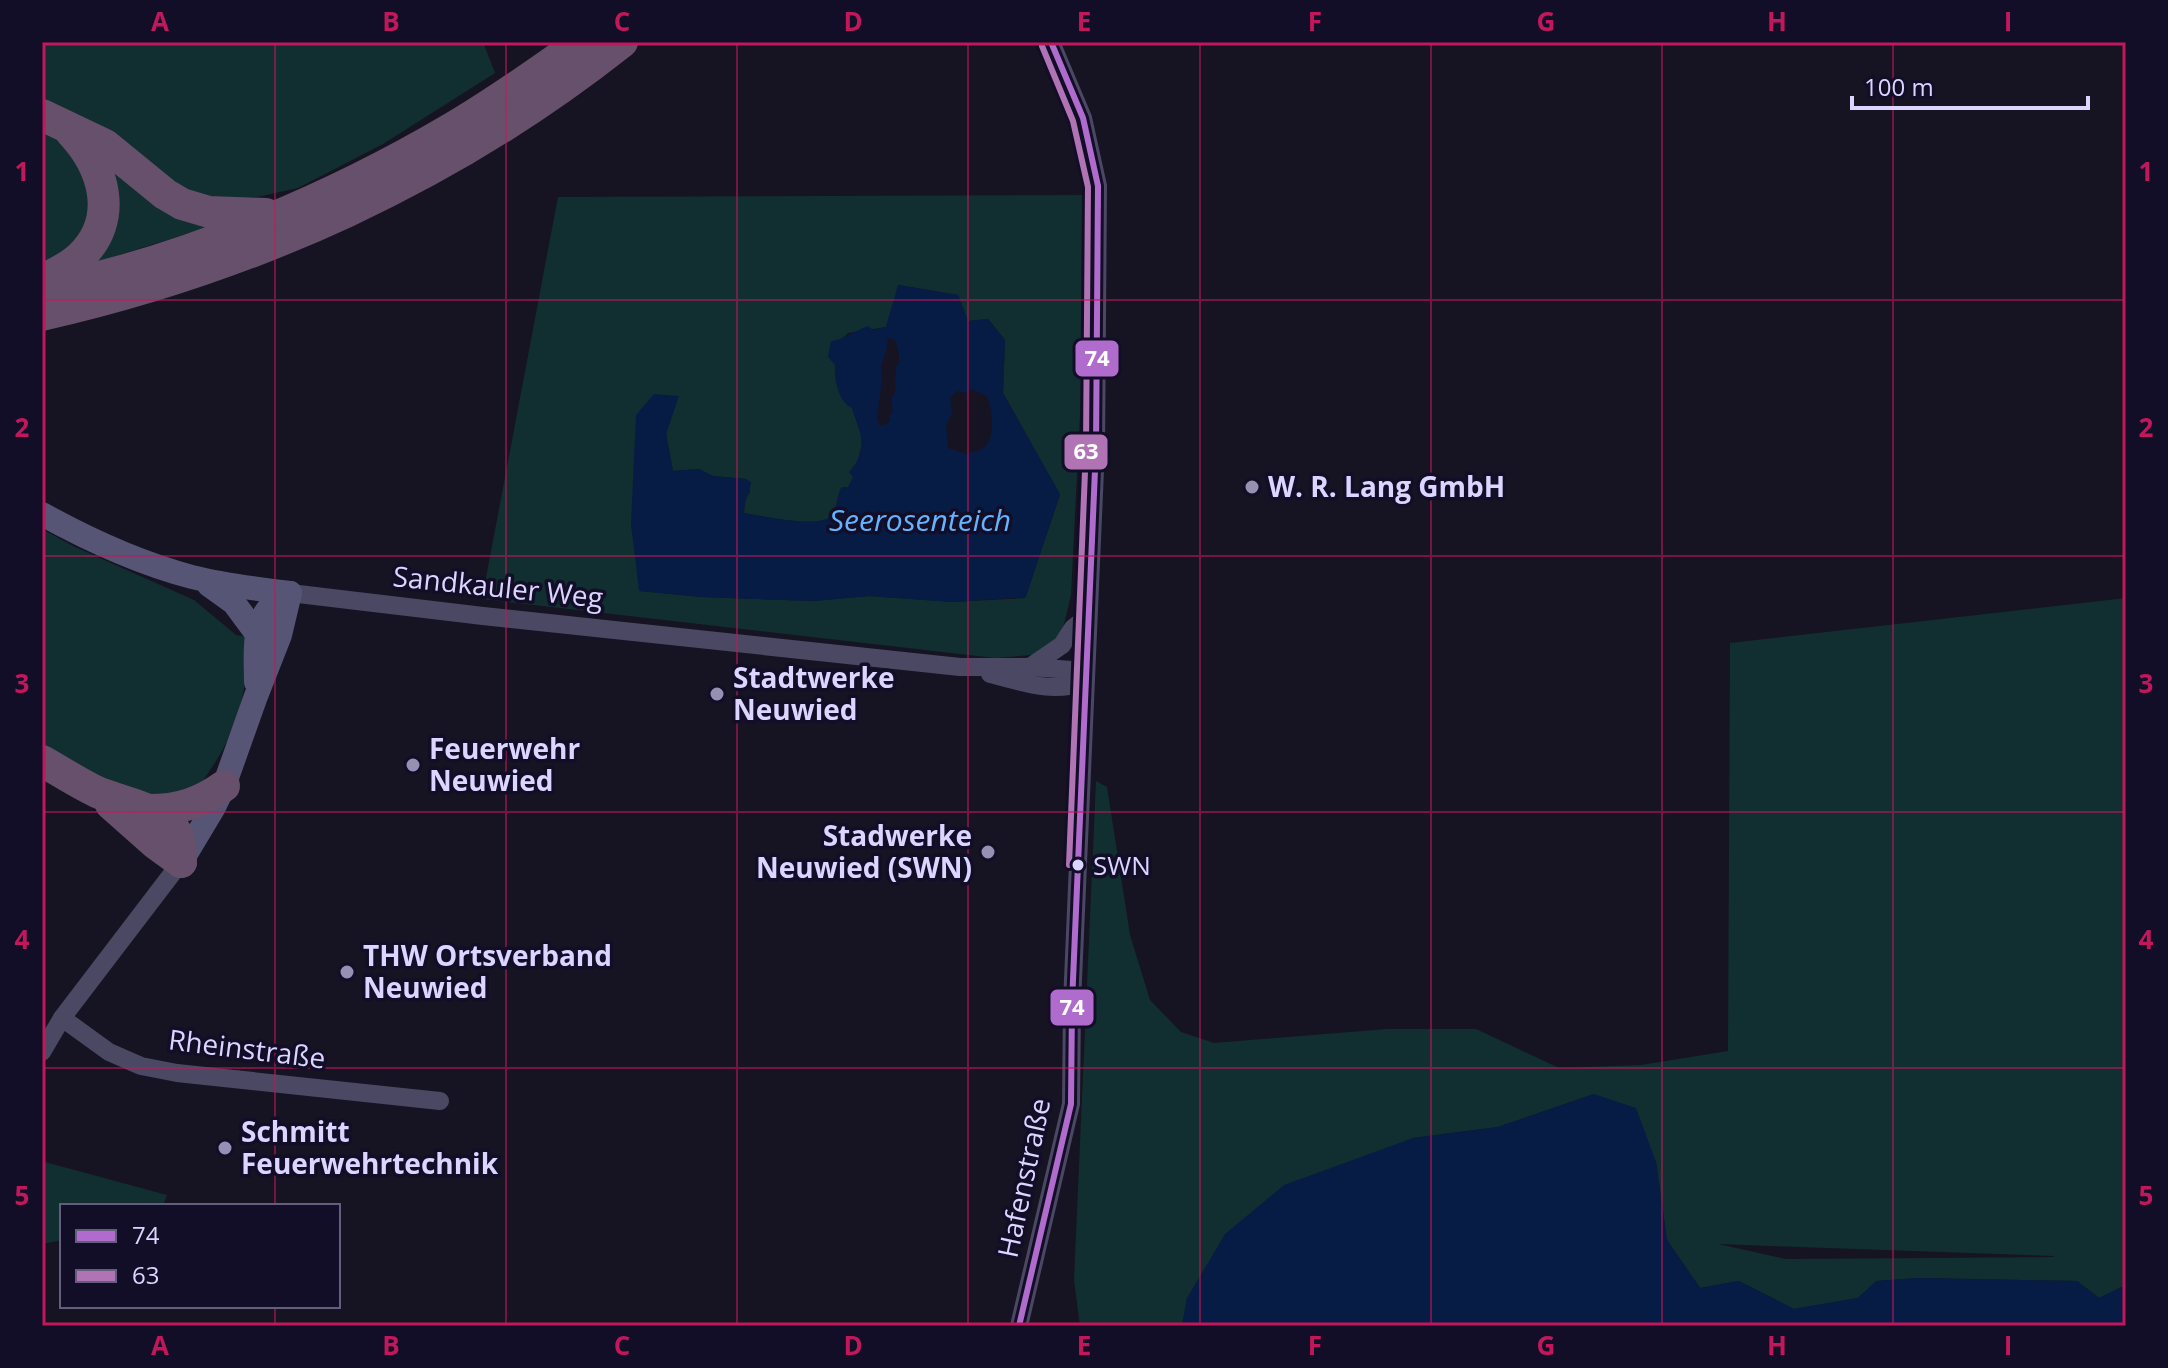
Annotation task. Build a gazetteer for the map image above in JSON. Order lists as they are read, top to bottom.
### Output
{
  "streets": {
    "street": ["Sandkauler Weg", "Rheinstraße", "Hafenstraße"]
  },
  "crossings": [
    ["Sandkauler Weg", "Hafenstraße"]
  ],
  "water": ["Seerosenteich"],
  "places": [
    "W. R. Lang GmbH",
    "Stadtwerke Neuwied",
    "Feuerwehr Neuwied",
    "Stadwerke Neuwied (SWN)",
    "SWN",
    "THW Ortsverband Neuwied",
    "Schmitt Feuerwehrtechnik"
  ],
  "lines": ["transit line 74", "transit line 63"],
  "legend": ["74", "63"],
  "scale_bar": "100 m",
  "grid": {
    "columns": [
      "A",
      "B",
      "C",
      "D",
      "E",
      "F",
      "G",
      "H",
      "I"
    ],
    "rows": [
      "1",
      "2",
      "3",
      "4",
      "5"
    ]
  }
}
